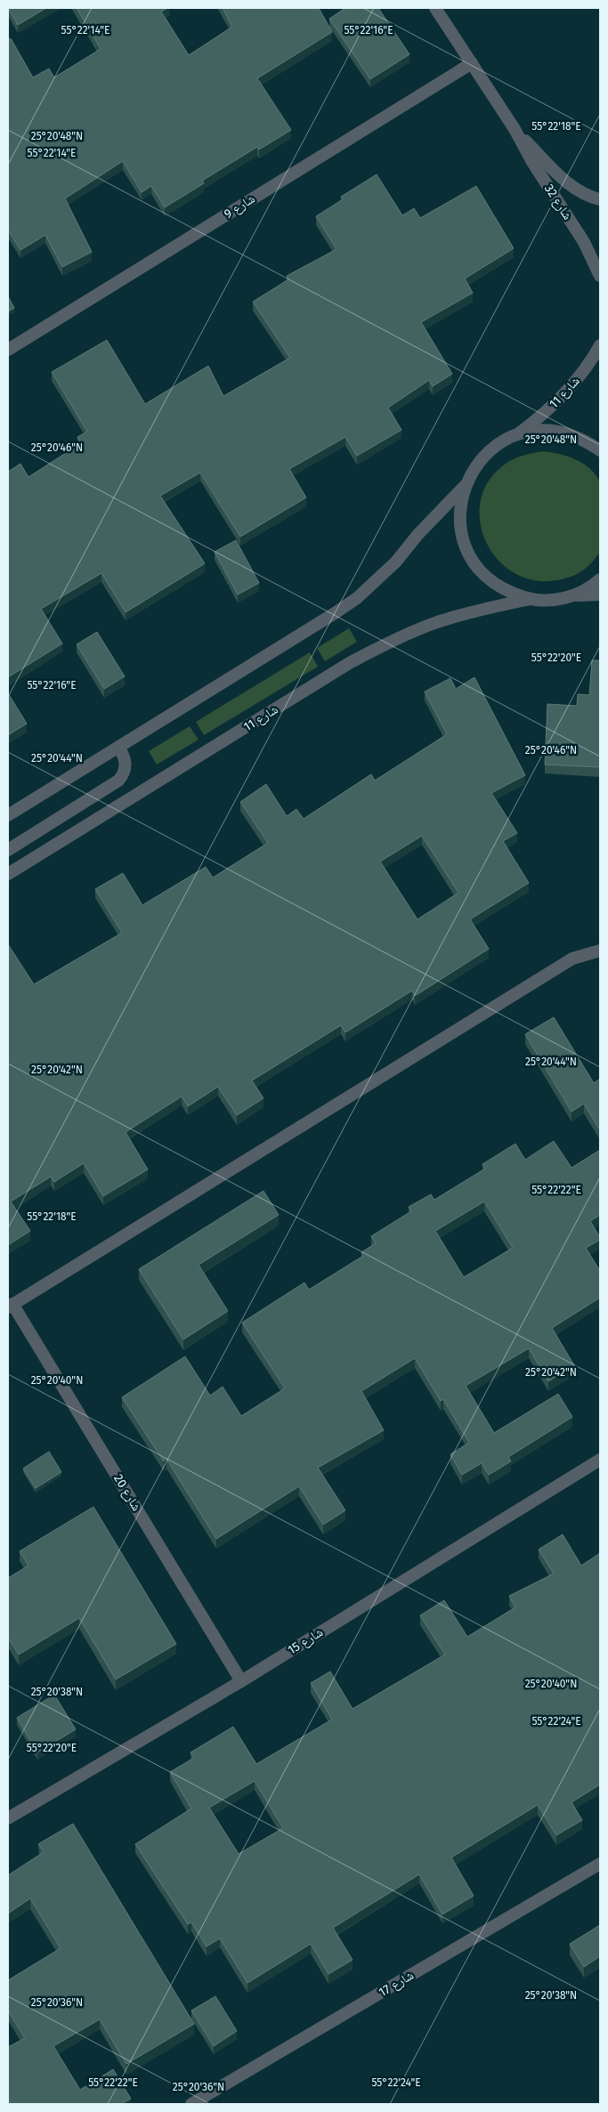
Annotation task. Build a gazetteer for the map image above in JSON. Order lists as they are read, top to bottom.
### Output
{
  "streets": {
    "street": [
      "شارع 32",
      "شارع 9",
      "شارع 11",
      "شارع 20",
      "شارع 15",
      "شارع 17"
    ]
  },
  "crossings": [
    ["شارع 32", "شارع 9"],
    ["شارع 20", "شارع 15"]
  ],
  "coordinates": [
    "55°22'14\"E",
    "55°22'16\"E",
    "55°22'18\"E",
    "25°20'48\"N",
    "25°20'46\"N",
    "55°22'20\"E",
    "25°20'44\"N",
    "25°20'42\"N",
    "55°22'22\"E",
    "25°20'40\"N",
    "25°20'38\"N",
    "55°22'24\"E",
    "25°20'36\"N"
  ]
}
